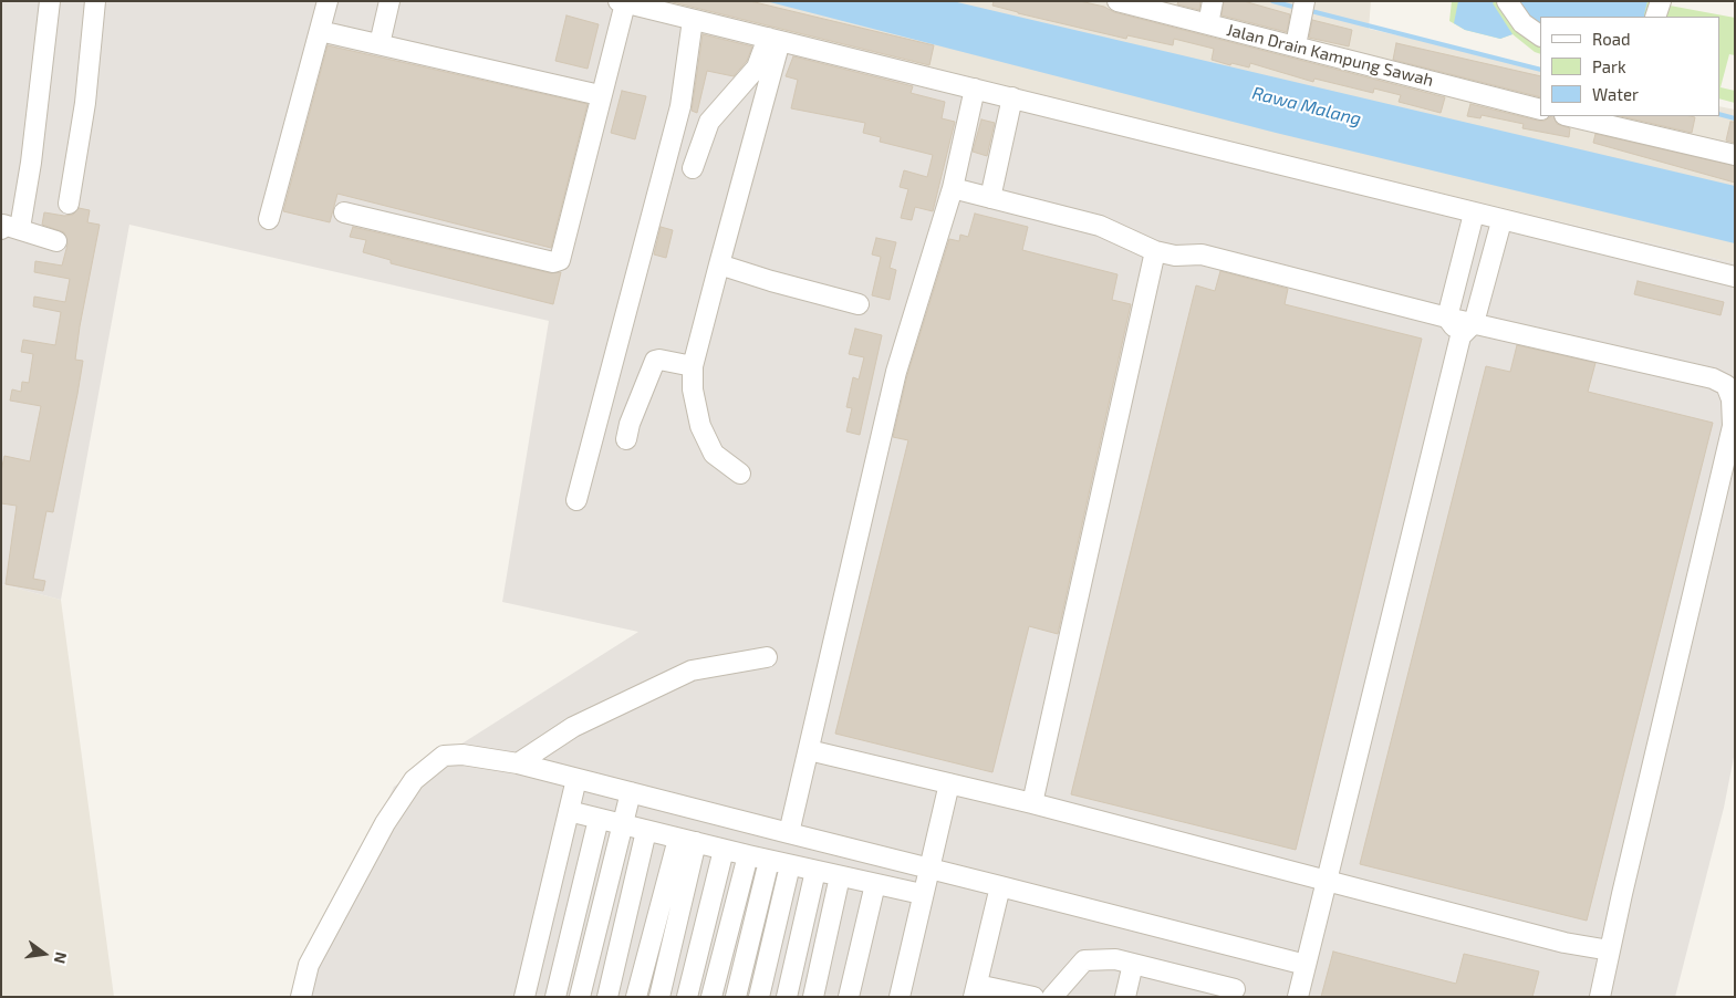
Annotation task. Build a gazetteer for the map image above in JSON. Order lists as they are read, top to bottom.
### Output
{
  "streets": {
    "street": ["Jalan Drain Kampung Sawah"]
  },
  "water": ["Rawa Malang"],
  "legend": ["Road", "Park", "Water"],
  "north": "right"
}
